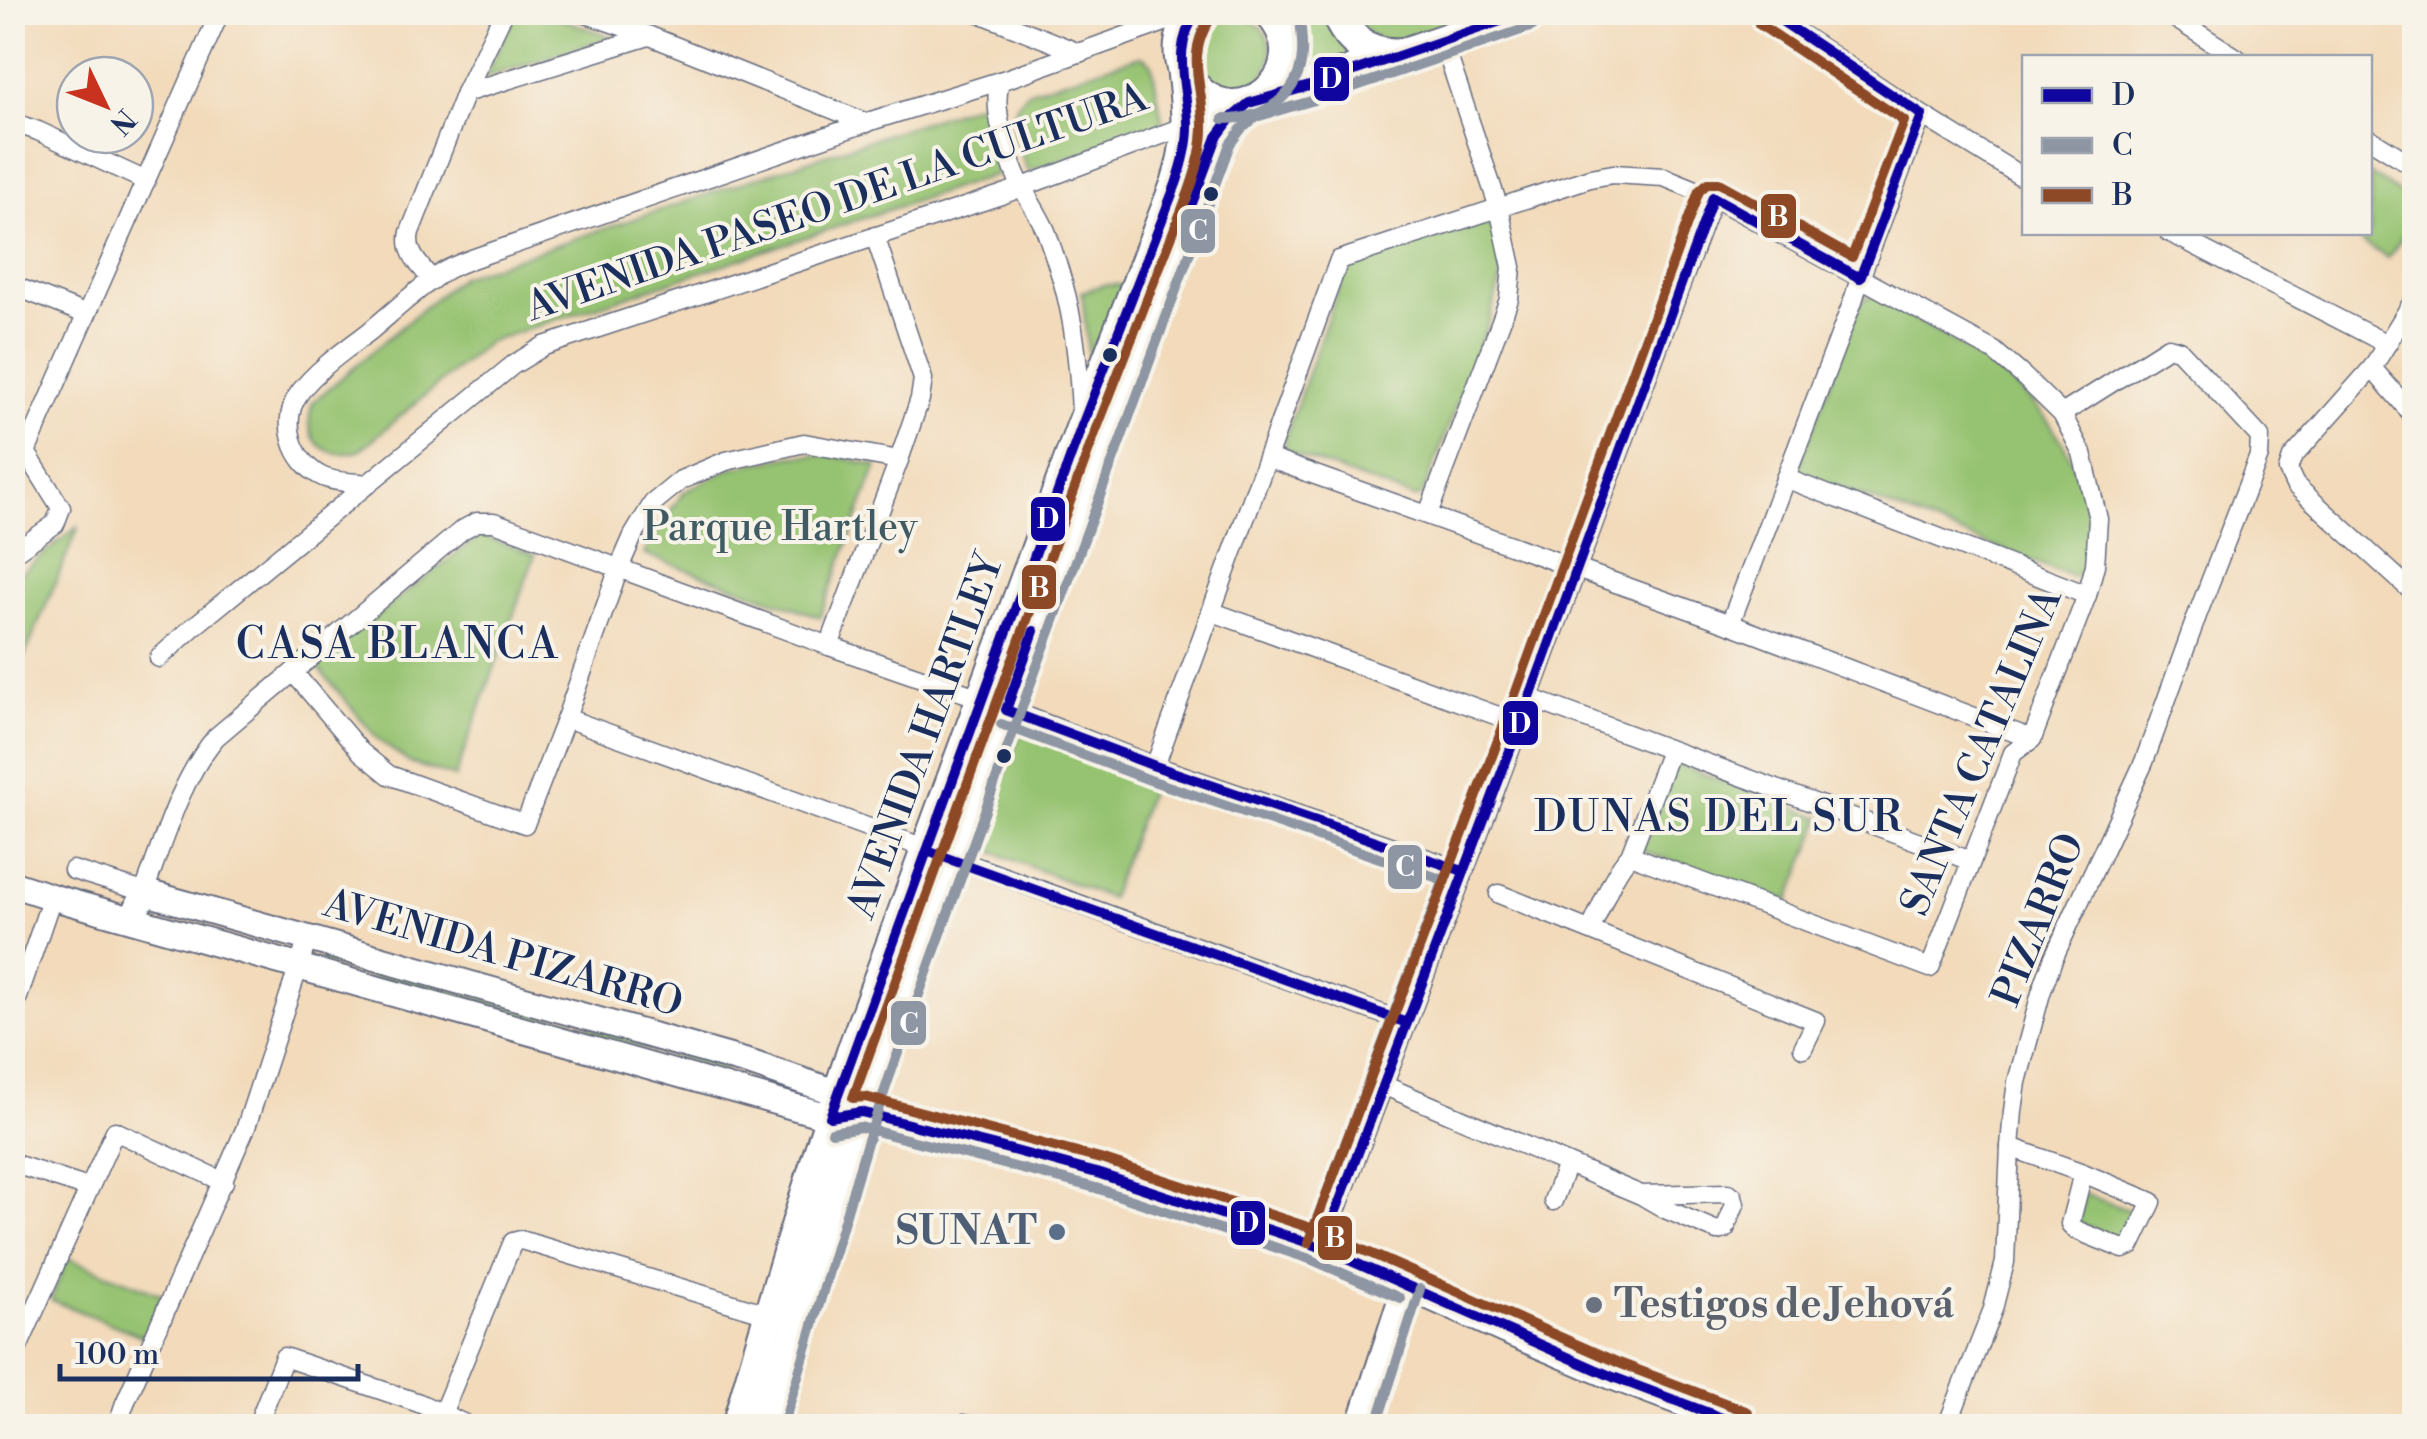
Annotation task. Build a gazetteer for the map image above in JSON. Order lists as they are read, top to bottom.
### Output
{
  "streets": {
    "highway": ["AVENIDA PASEO DE LA CULTURA"],
    "main road": ["AVENIDA HARTLEY", "AVENIDA PIZARRO"],
    "street": ["SANTA CATALINA", "PIZARRO"]
  },
  "crossings": [
    ["AVENIDA PASEO DE LA CULTURA", "AVENIDA HARTLEY"],
    ["AVENIDA HARTLEY", "AVENIDA PIZARRO"],
    ["SANTA CATALINA", "PIZARRO"]
  ],
  "districts": ["CASA BLANCA", "DUNAS DEL SUR"],
  "parks": ["Parque Hartley"],
  "places": ["SUNAT", "Testigos de Jehová"],
  "lines": ["transit line D", "transit line C", "transit line B"],
  "legend": ["D", "C", "B"],
  "scale_bar": "100 m",
  "north": "bottom right"
}
